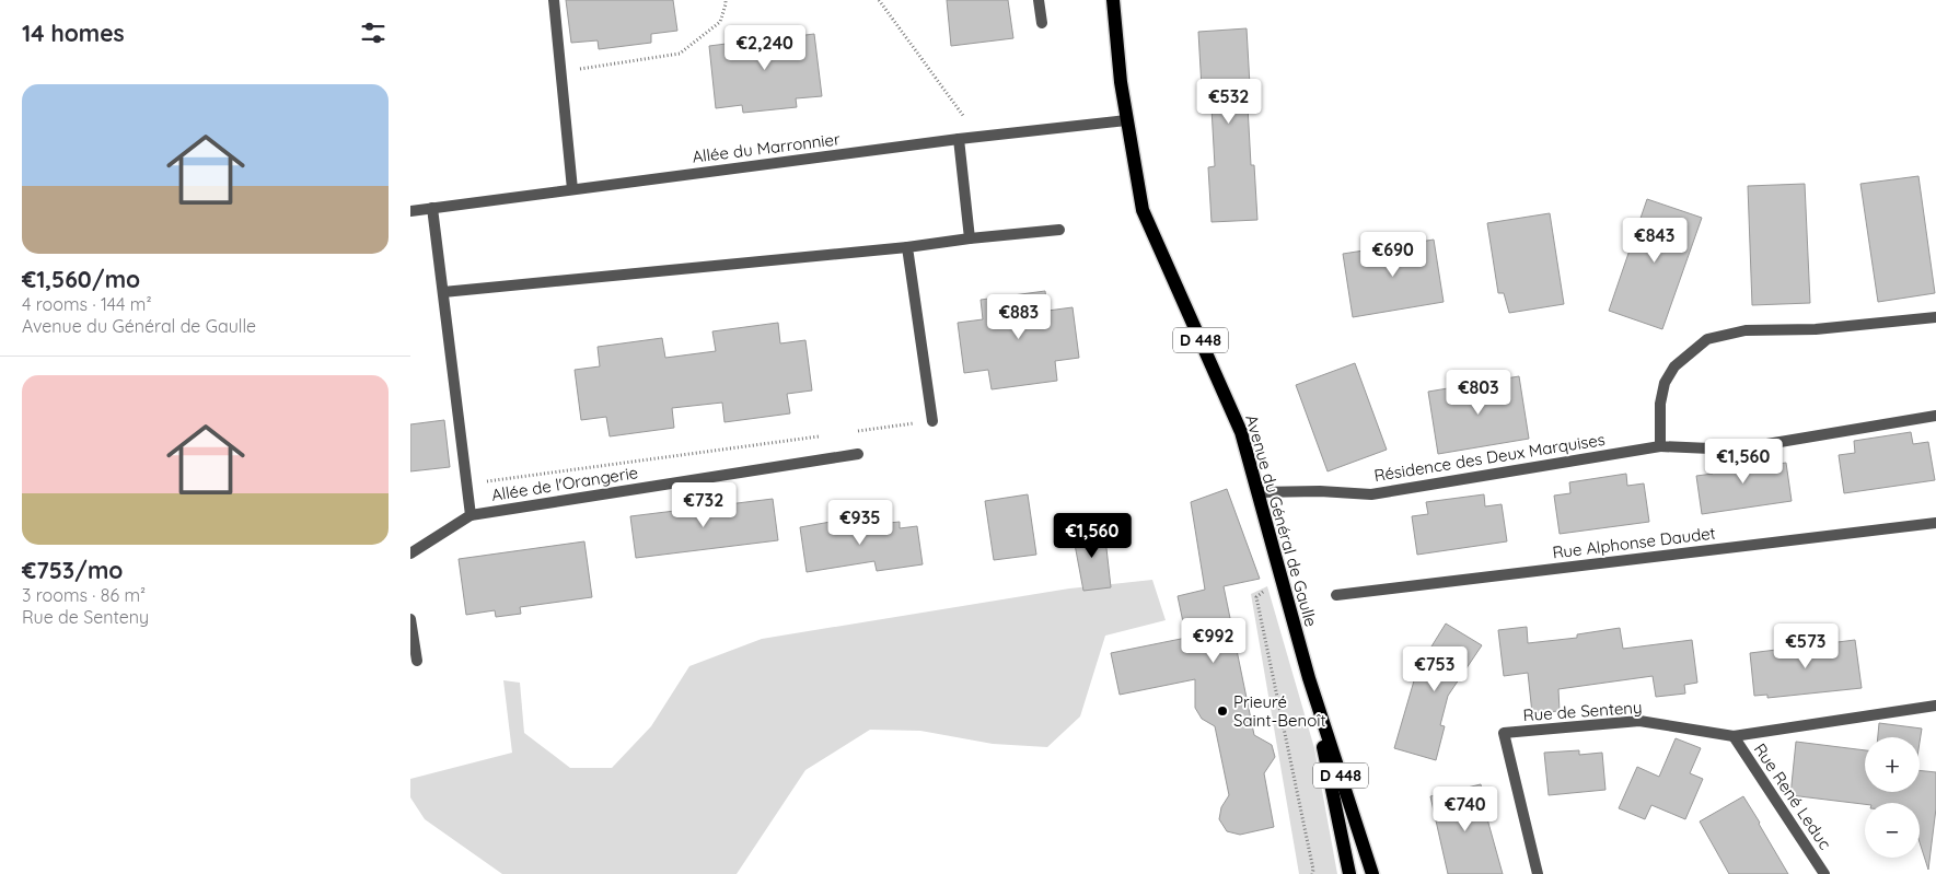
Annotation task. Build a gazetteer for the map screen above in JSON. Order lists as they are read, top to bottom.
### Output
{
  "streets": {
    "main road": ["D 448", "Avenue du Général de Gaulle"],
    "street": [
      "Allée du Marronnier",
      "Résidence des Deux Marquises",
      "Allée de l'Orangerie",
      "Rue Alphonse Daudet",
      "Rue de Senteny",
      "Rue René Leduc"
    ]
  },
  "crossings": [
    ["Allée du Marronnier", "Avenue du Général de Gaulle"],
    ["D 448", "Avenue du Général de Gaulle"],
    ["Résidence des Deux Marquises", "Avenue du Général de Gaulle"],
    ["Rue de Senteny", "Rue René Leduc"]
  ],
  "places": ["Prieuré Saint-Benoît"],
  "page": {
    "heading": "14 homes",
    "price": [
      "€2,240",
      "€532",
      "€843",
      "€690",
      "€883",
      "€803",
      "€1,560",
      "€732",
      "€935",
      "€1,560",
      "€992",
      "€573",
      "€753",
      "€740"
    ],
    "list": [
      {
        "name": "€1,560/mo",
        "note": "4 rooms · 144 m² · Avenue du Général de Gaulle"
      },
      {
        "name": "€753/mo",
        "note": "3 rooms · 86 m² · Rue de Senteny"
      }
    ],
    "map_buttons": ["+", "−"]
  }
}
